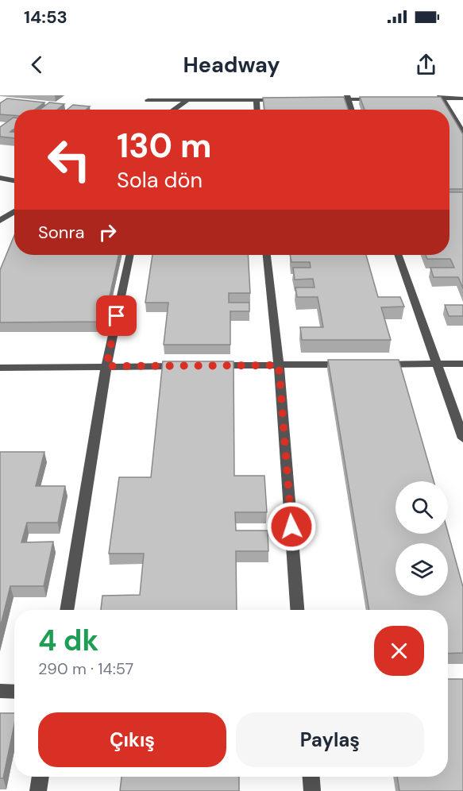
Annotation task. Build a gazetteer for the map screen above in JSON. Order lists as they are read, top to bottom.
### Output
{
  "page": {
    "status": "14:53",
    "header": "Headway",
    "turn": ["130 m", "Sola dön"],
    "then": "Sonra",
    "heading": ["4 dk", "290 m · 14:57"],
    "buttons": ["Çıkış", "Paylaş"]
  }
}
